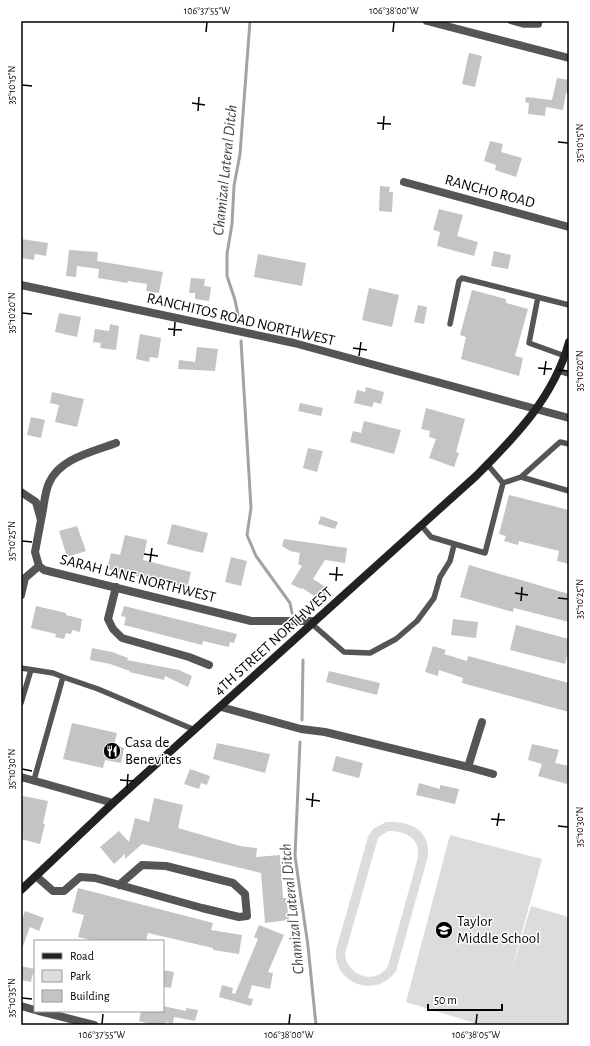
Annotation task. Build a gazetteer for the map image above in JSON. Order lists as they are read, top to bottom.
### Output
{
  "streets": {
    "main road": ["4TH STREET NORTHWEST"],
    "street": ["RANCHO ROAD", "RANCHITOS ROAD NORTHWEST", "SARAH LANE NORTHWEST"]
  },
  "crossings": [
    ["RANCHITOS ROAD NORTHWEST", "4TH STREET NORTHWEST"],
    ["SARAH LANE NORTHWEST", "4TH STREET NORTHWEST"]
  ],
  "water": ["Chamizal Lateral Ditch"],
  "places": {
    "restaurant": ["Casa de Benevites"],
    "school or university": ["Taylor Middle School"]
  },
  "legend": ["Road", "Park", "Building"],
  "scale_bar": "50 m",
  "coordinates": [
    "106°37'55\"W",
    "106°38'00\"W",
    "35°10'15\"N",
    "35°10'20\"N",
    "35°10'25\"N",
    "35°10'30\"N",
    "35°10'35\"N",
    "106°38'05\"W"
  ]
}
